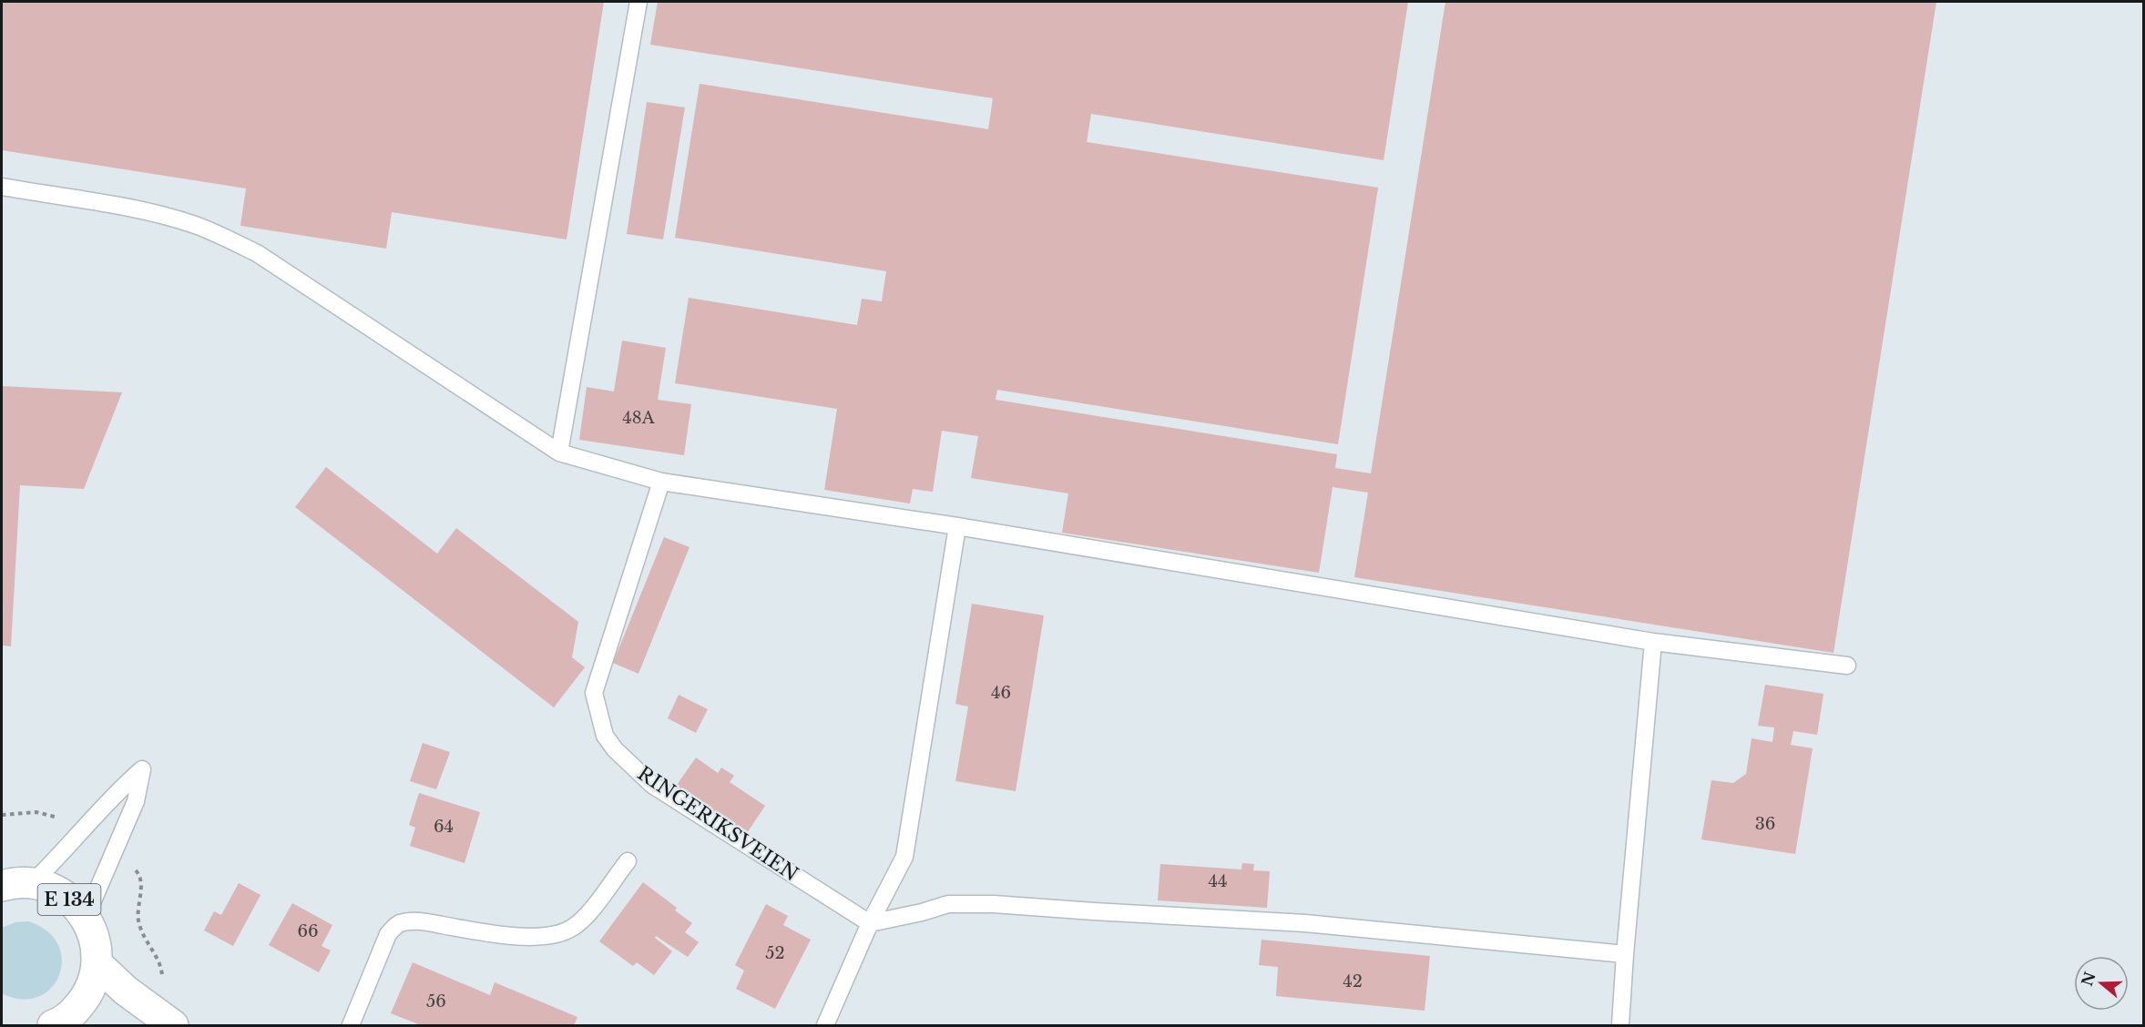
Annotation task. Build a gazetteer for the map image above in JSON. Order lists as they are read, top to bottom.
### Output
{
  "streets": {
    "highway": ["E 134"],
    "lane": ["RINGERIKSVEIEN"]
  },
  "house_numbers": [
    "48A",
    "46",
    "36",
    "64",
    "44",
    "66",
    "52",
    "42",
    "56"
  ],
  "north": "left"
}
